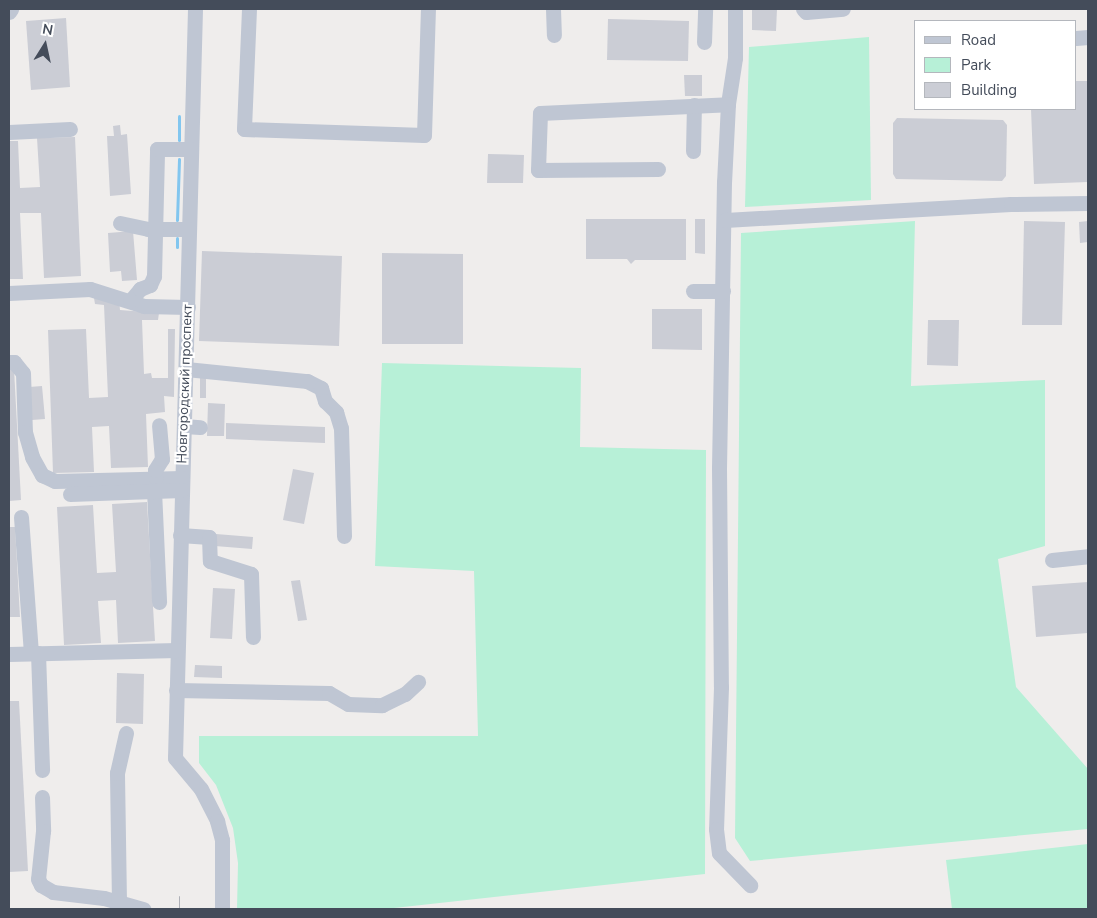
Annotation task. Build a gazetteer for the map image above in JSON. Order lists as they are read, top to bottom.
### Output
{
  "streets": {
    "street": ["Новгородский проспект"]
  },
  "legend": ["Road", "Park", "Building"],
  "north": "top"
}
